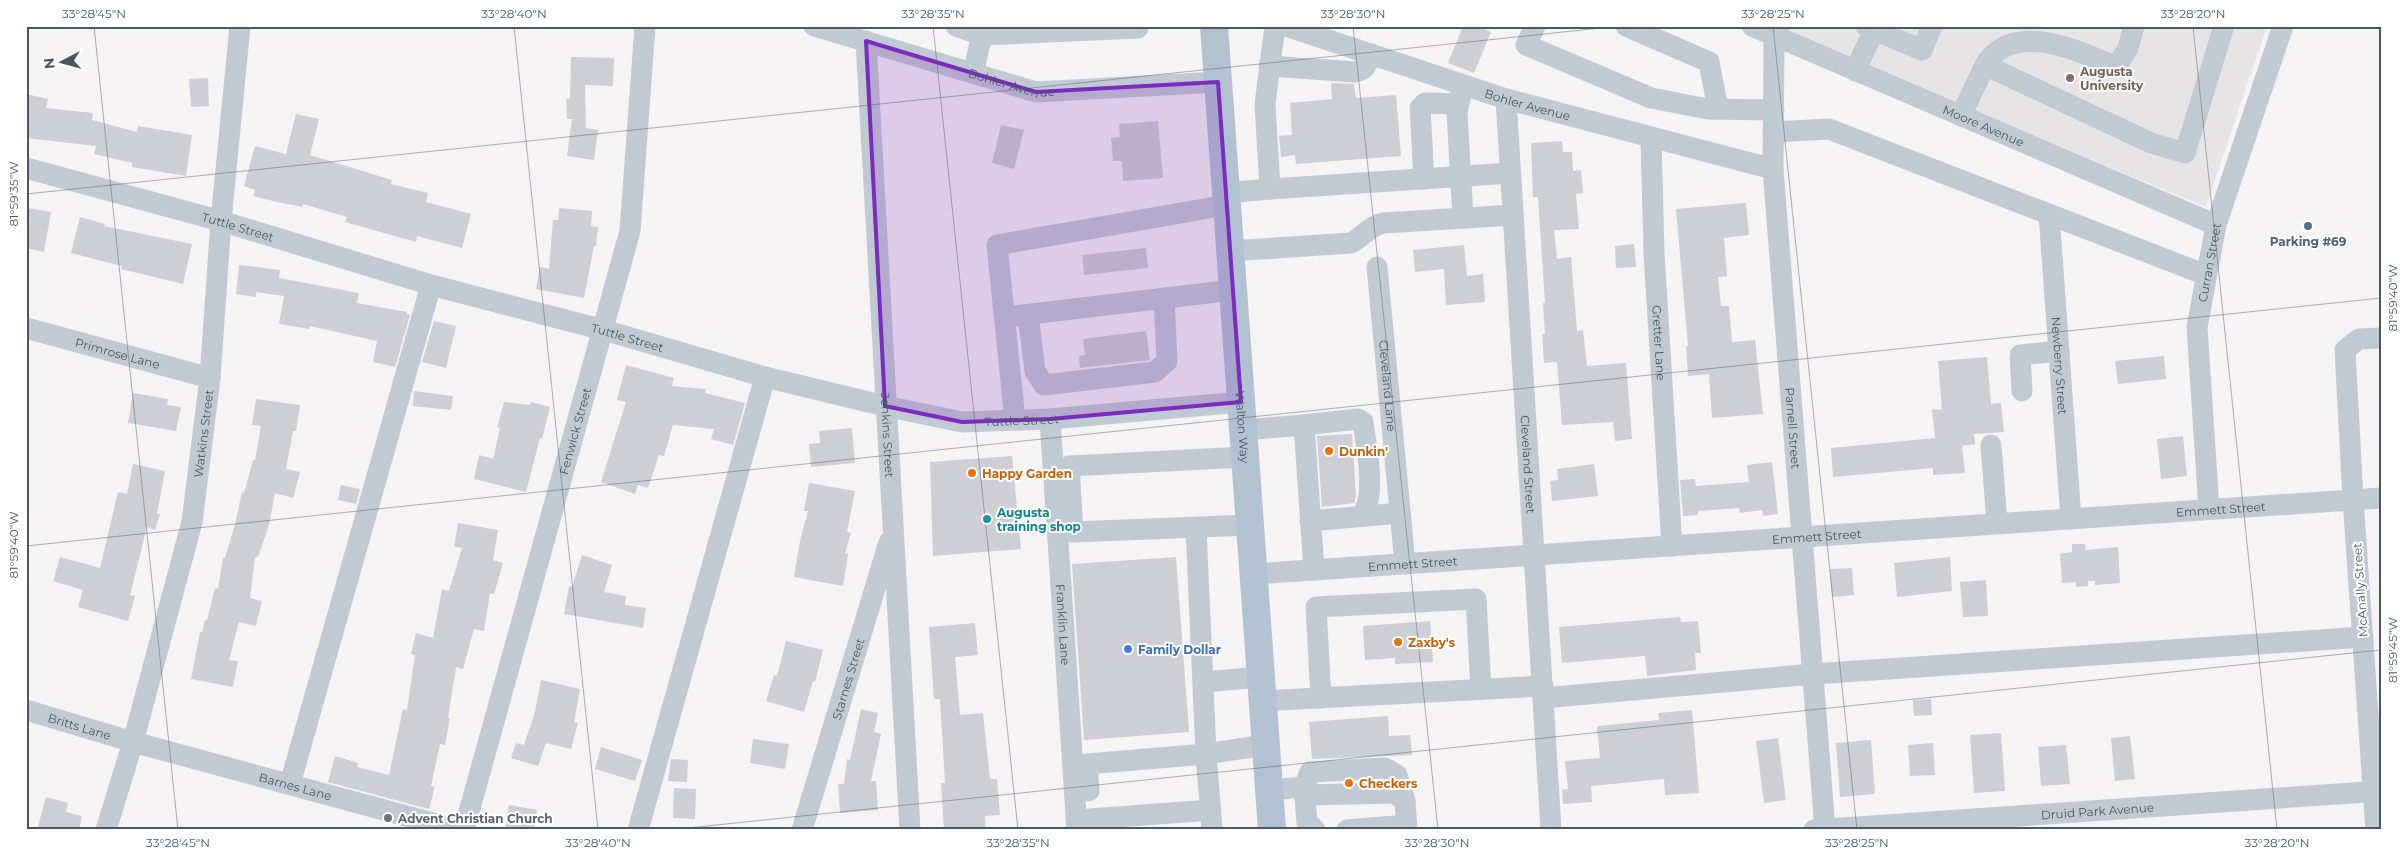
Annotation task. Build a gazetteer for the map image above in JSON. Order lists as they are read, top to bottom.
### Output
{
  "streets": {
    "main road": ["Walton Way"],
    "street": [
      "Bohler Avenue",
      "Moore Avenue",
      "Tuttle Street",
      "Curran Street",
      "Gretter Lane",
      "Primrose Lane",
      "Newberry Street",
      "Cleveland Lane",
      "Parnell Street",
      "Fenwick Street",
      "Watkins Street",
      "Jenkins Street",
      "Cleveland Street",
      "Emmett Street",
      "McAnally Street",
      "Franklin Lane",
      "Starnes Street",
      "Britts Lane",
      "Barnes Lane",
      "Druid Park Avenue"
    ]
  },
  "crossings": [
    ["Bohler Avenue", "Gretter Lane"],
    ["Bohler Avenue", "Parnell Street"],
    ["Bohler Avenue", "Walton Way"],
    ["Bohler Avenue", "Jenkins Street"],
    ["Bohler Avenue", "Cleveland Street"],
    ["Moore Avenue", "Curran Street"],
    ["Moore Avenue", "Parnell Street"],
    ["Tuttle Street", "Walton Way"],
    ["Tuttle Street", "Fenwick Street"],
    ["Tuttle Street", "Watkins Street"],
    ["Tuttle Street", "Jenkins Street"],
    ["Tuttle Street", "Franklin Lane"],
    ["Curran Street", "Emmett Street"],
    ["Gretter Lane", "Emmett Street"],
    ["Primrose Lane", "Watkins Street"],
    ["Newberry Street", "Emmett Street"],
    ["Cleveland Lane", "Emmett Street"],
    ["Parnell Street", "Emmett Street"],
    ["Parnell Street", "Druid Park Avenue"],
    ["Walton Way", "Emmett Street"],
    ["Watkins Street", "Britts Lane"],
    ["Watkins Street", "Barnes Lane"],
    ["Jenkins Street", "Starnes Street"],
    ["Cleveland Street", "Emmett Street"],
    ["Emmett Street", "McAnally Street"],
    ["McAnally Street", "Druid Park Avenue"],
    ["Britts Lane", "Barnes Lane"]
  ],
  "places": [
    "Augusta University",
    "Parking #69",
    "Dunkin'",
    "Happy Garden",
    "Augusta training shop",
    "Zaxby's",
    "Family Dollar",
    "Checkers",
    "Advent Christian Church"
  ],
  "north": "left",
  "coordinates": [
    "33°28'45\"N",
    "33°28'40\"N",
    "33°28'35\"N",
    "33°28'30\"N",
    "33°28'25\"N",
    "33°28'20\"N",
    "81°59'35\"W",
    "81°59'40\"W",
    "81°59'45\"W"
  ]
}
